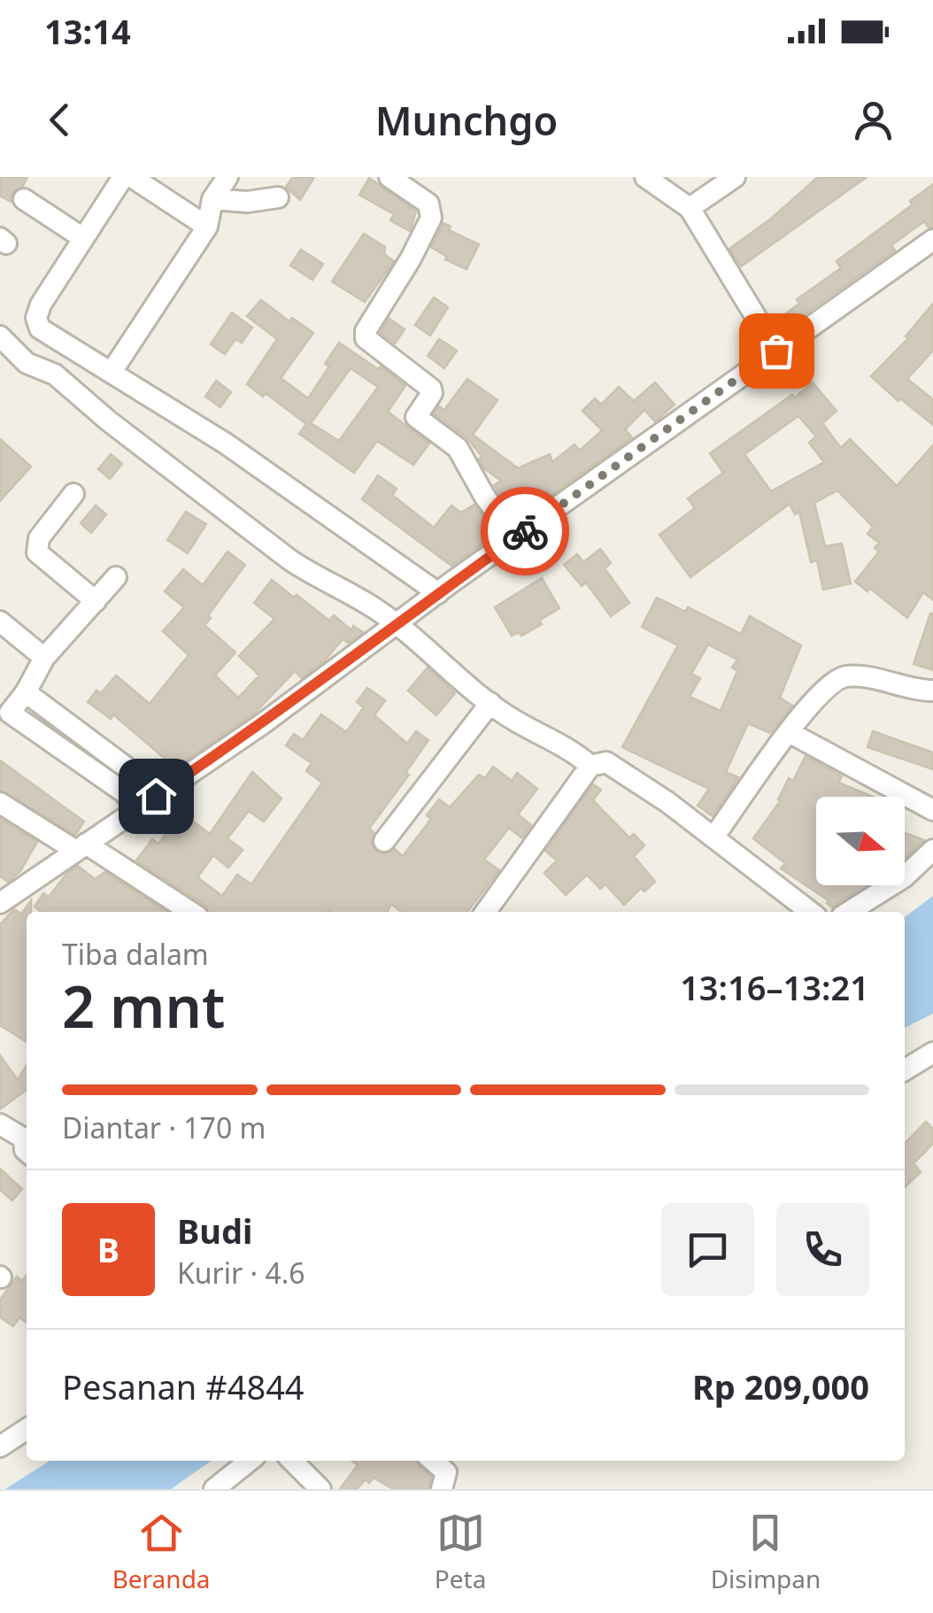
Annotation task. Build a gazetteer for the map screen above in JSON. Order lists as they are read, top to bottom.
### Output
{
  "north": "right",
  "page": {
    "status": "13:14",
    "header": "Munchgo",
    "heading": ["2 mnt", "Tiba dalam", "13:16–13:21"],
    "panel": [
      "Budi",
      "Kurir · 4.6",
      "Pesanan #4844",
      "Rp 209,000"
    ],
    "bar": "Diantar · 170 m",
    "round": "B",
    "tabs": ["Beranda", "Peta", "Disimpan"]
  }
}
